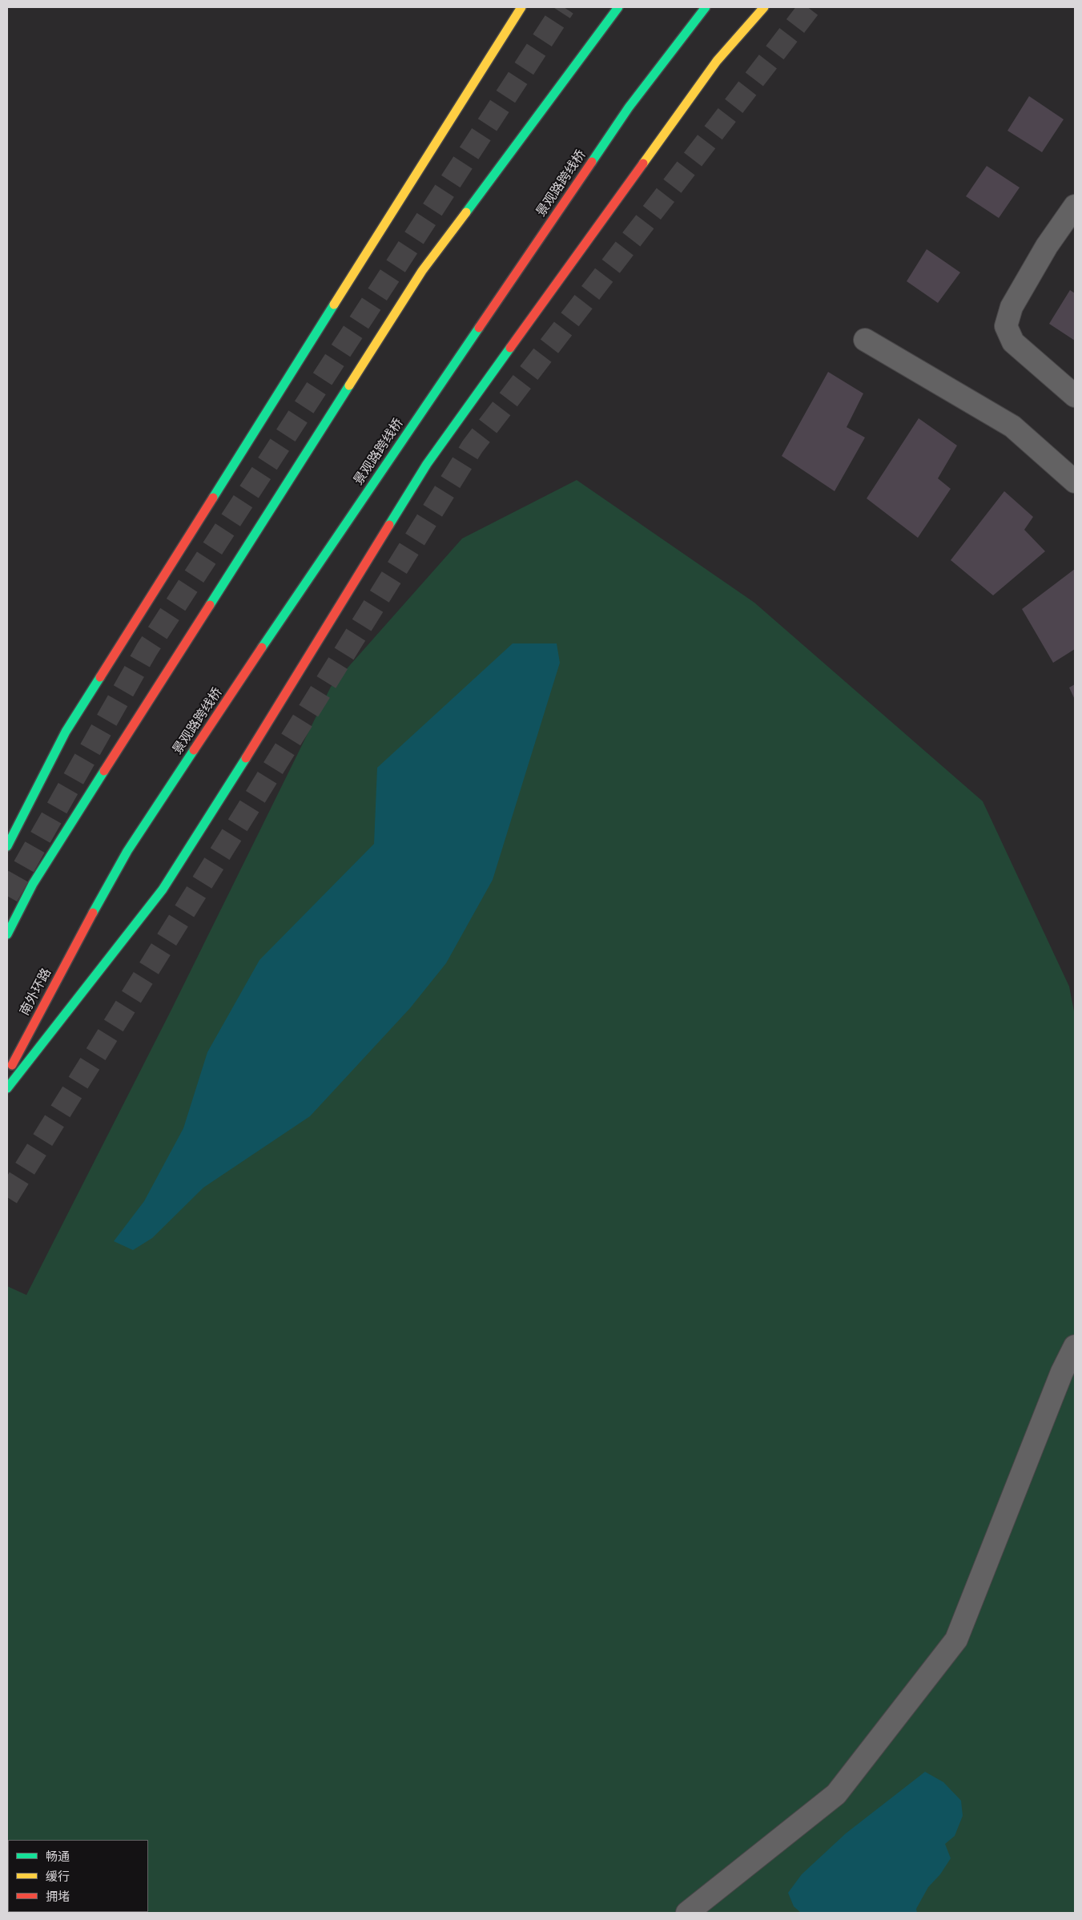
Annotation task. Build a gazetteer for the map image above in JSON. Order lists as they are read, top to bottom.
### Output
{
  "streets": {
    "highway": ["景观路跨线桥", "南外环路"]
  },
  "crossings": [
    ["景观路跨线桥", "南外环路"]
  ],
  "legend": ["畅通", "缓行", "拥堵"]
}
